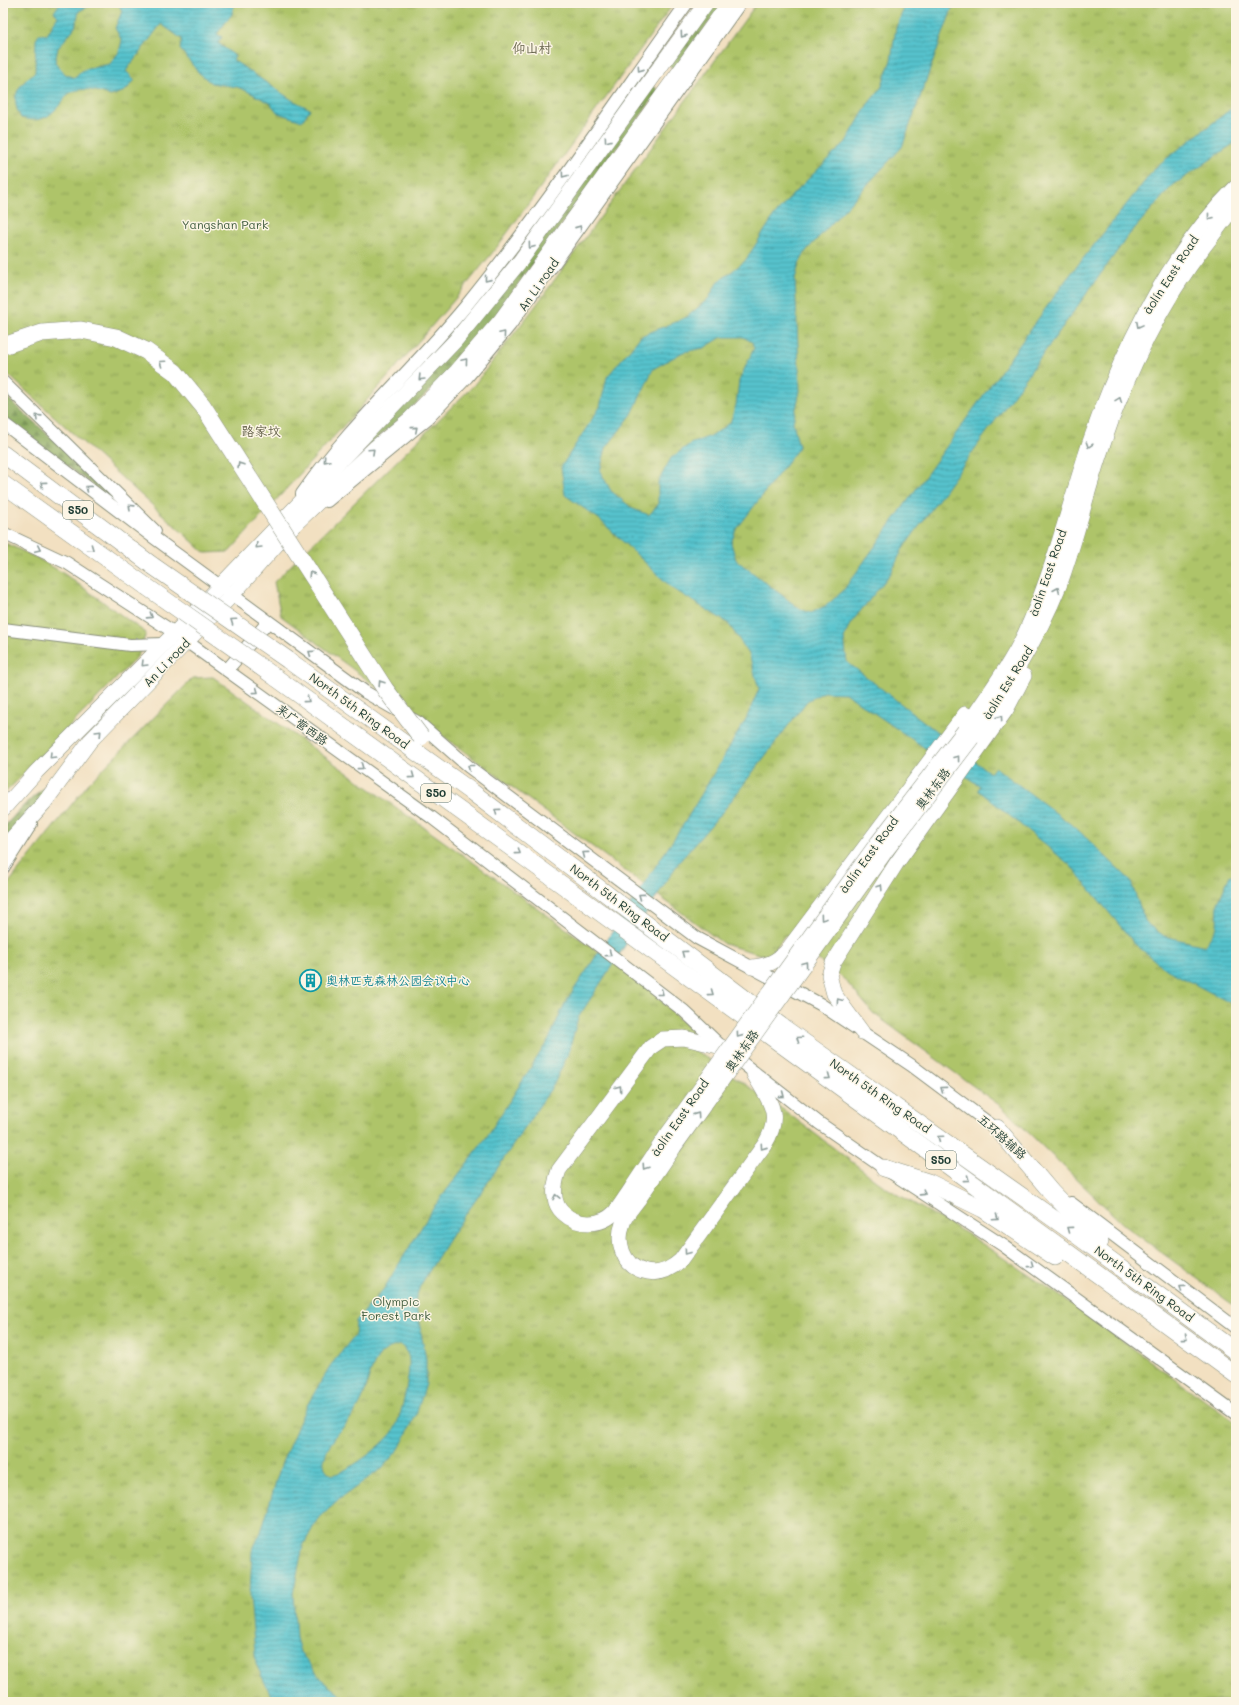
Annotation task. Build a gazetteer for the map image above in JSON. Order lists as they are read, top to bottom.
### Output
{
  "streets": {
    "highway": ["S50", "North 5th Ring Road"],
    "main road": [
      "àolín East Road",
      "An Li road",
      "àolín Est Road",
      "奥林东路"
    ],
    "street": ["来广营西路", "五环路辅路"]
  },
  "crossings": [
    ["àolín East Road", "àolín Est Road"],
    ["àolín East Road", "来广营西路"],
    ["àolín East Road", "奥林东路"],
    ["An Li road", "来广营西路"],
    ["An Li road", "五环路辅路"],
    ["àolín Est Road", "奥林东路"],
    ["来广营西路", "奥林东路"]
  ],
  "one_way": ["来广营西路", "五环路辅路"],
  "districts": ["仰山村", "路家坟"],
  "parks": ["Yangshan Park", "Olympic Forest Park"],
  "places": {
    "building": ["奥林匹克森林公园会议中心"]
  }
}
